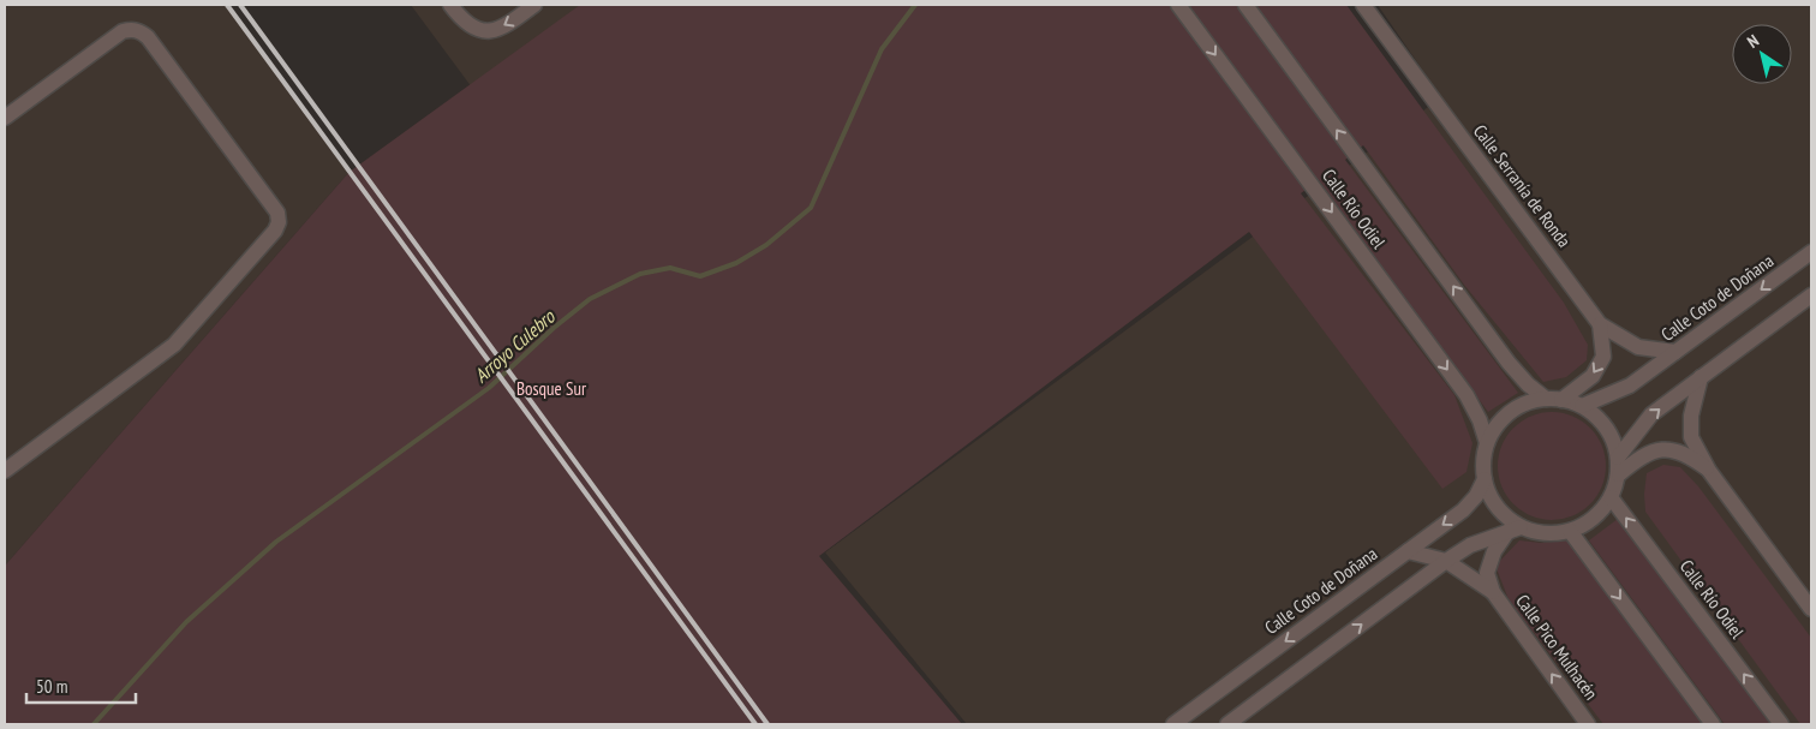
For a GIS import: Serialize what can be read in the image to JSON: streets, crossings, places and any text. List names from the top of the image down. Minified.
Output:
{"streets":{"street":["Calle Serranía de Ronda","Calle Río Odiel","Calle Coto de Doñana","Calle Pico Mulhacén"]},"crossings":[["Calle Serranía de Ronda","Calle Coto de Doñana"],["Calle Río Odiel","Calle Coto de Doñana"],["Calle Río Odiel","Calle Pico Mulhacén"],["Calle Coto de Doñana","Calle Pico Mulhacén"]],"water":["Arroyo Culebro"],"parks":["Bosque Sur"],"scale_bar":"50 m","north":"top left"}
